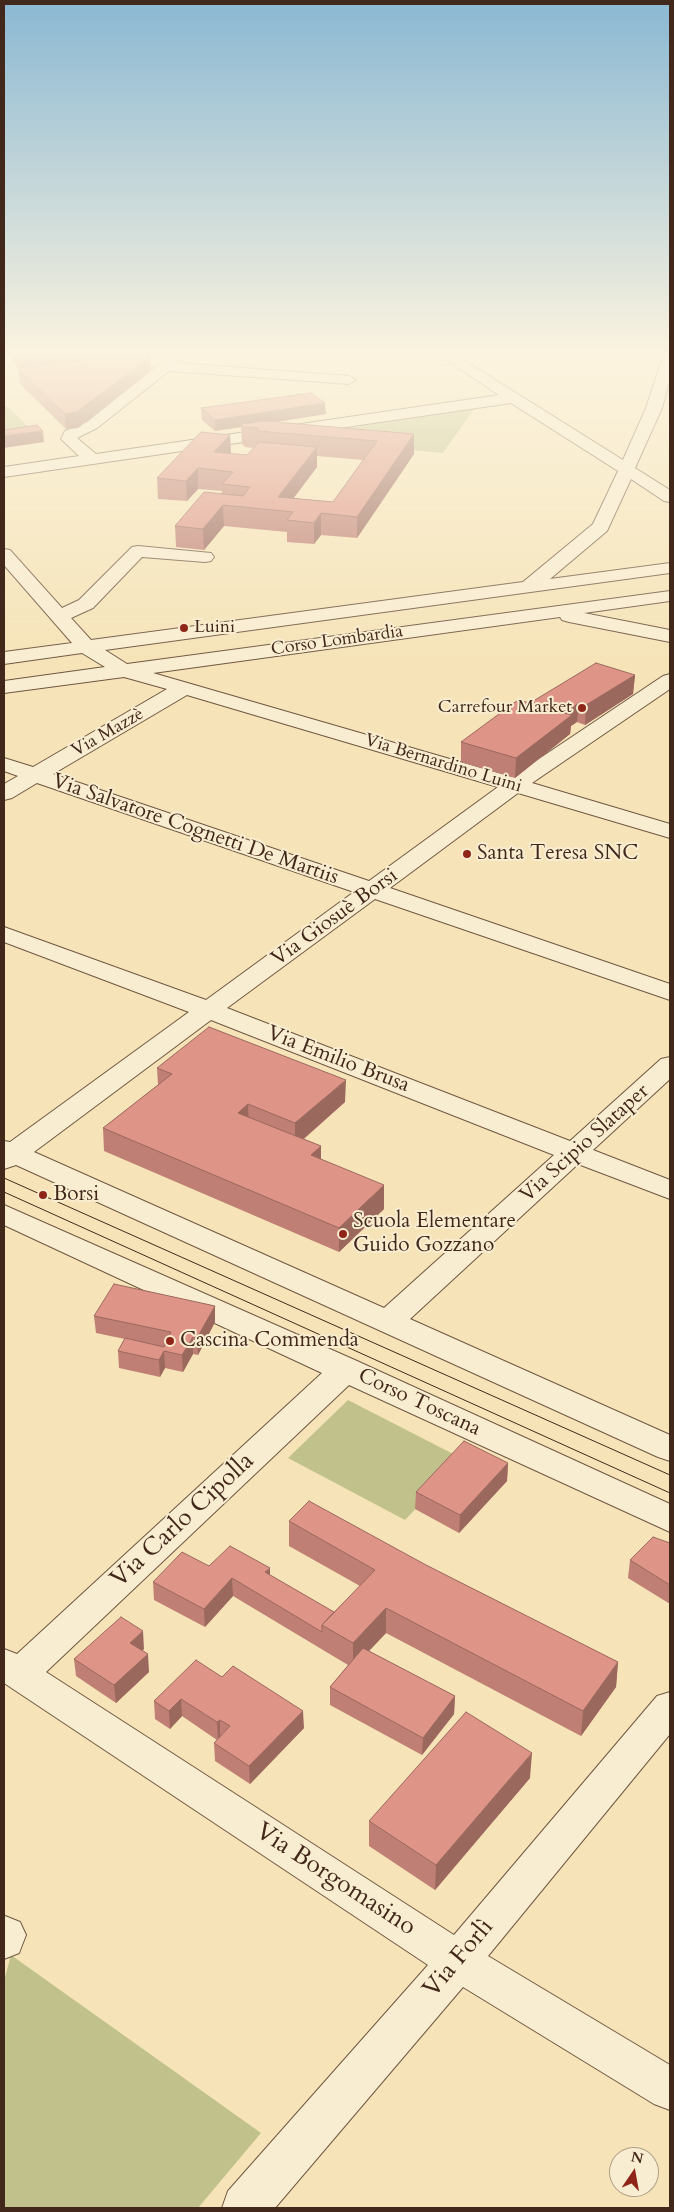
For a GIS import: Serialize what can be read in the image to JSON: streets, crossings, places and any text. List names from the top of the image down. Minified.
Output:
{"streets":{"street":["Corso Lombardia","Via Mazzè","Via Bernardino Luini","Via Salvatore Cognetti De Martiis","Via Giosuè Borsi","Via Emilio Brusa","Via Scipio Slataper","Corso Toscana","Via Carlo Cipolla","Via Borgomasino","Via Forlì"]},"crossings":[["Corso Lombardia","Via Bernardino Luini"],["Via Mazzè","Via Bernardino Luini"],["Via Mazzè","Via Salvatore Cognetti De Martiis"],["Via Bernardino Luini","Via Giosuè Borsi"],["Via Salvatore Cognetti De Martiis","Via Giosuè Borsi"],["Via Giosuè Borsi","Via Emilio Brusa"],["Via Emilio Brusa","Via Scipio Slataper"],["Corso Toscana","Via Carlo Cipolla"],["Via Carlo Cipolla","Via Borgomasino"],["Via Borgomasino","Via Forlì"]],"places":["Luini","Carrefour Market","Santa Teresa SNC","Borsi","Scuola Elementare Guido Gozzano","Cascina Commenda"],"north":"top"}
